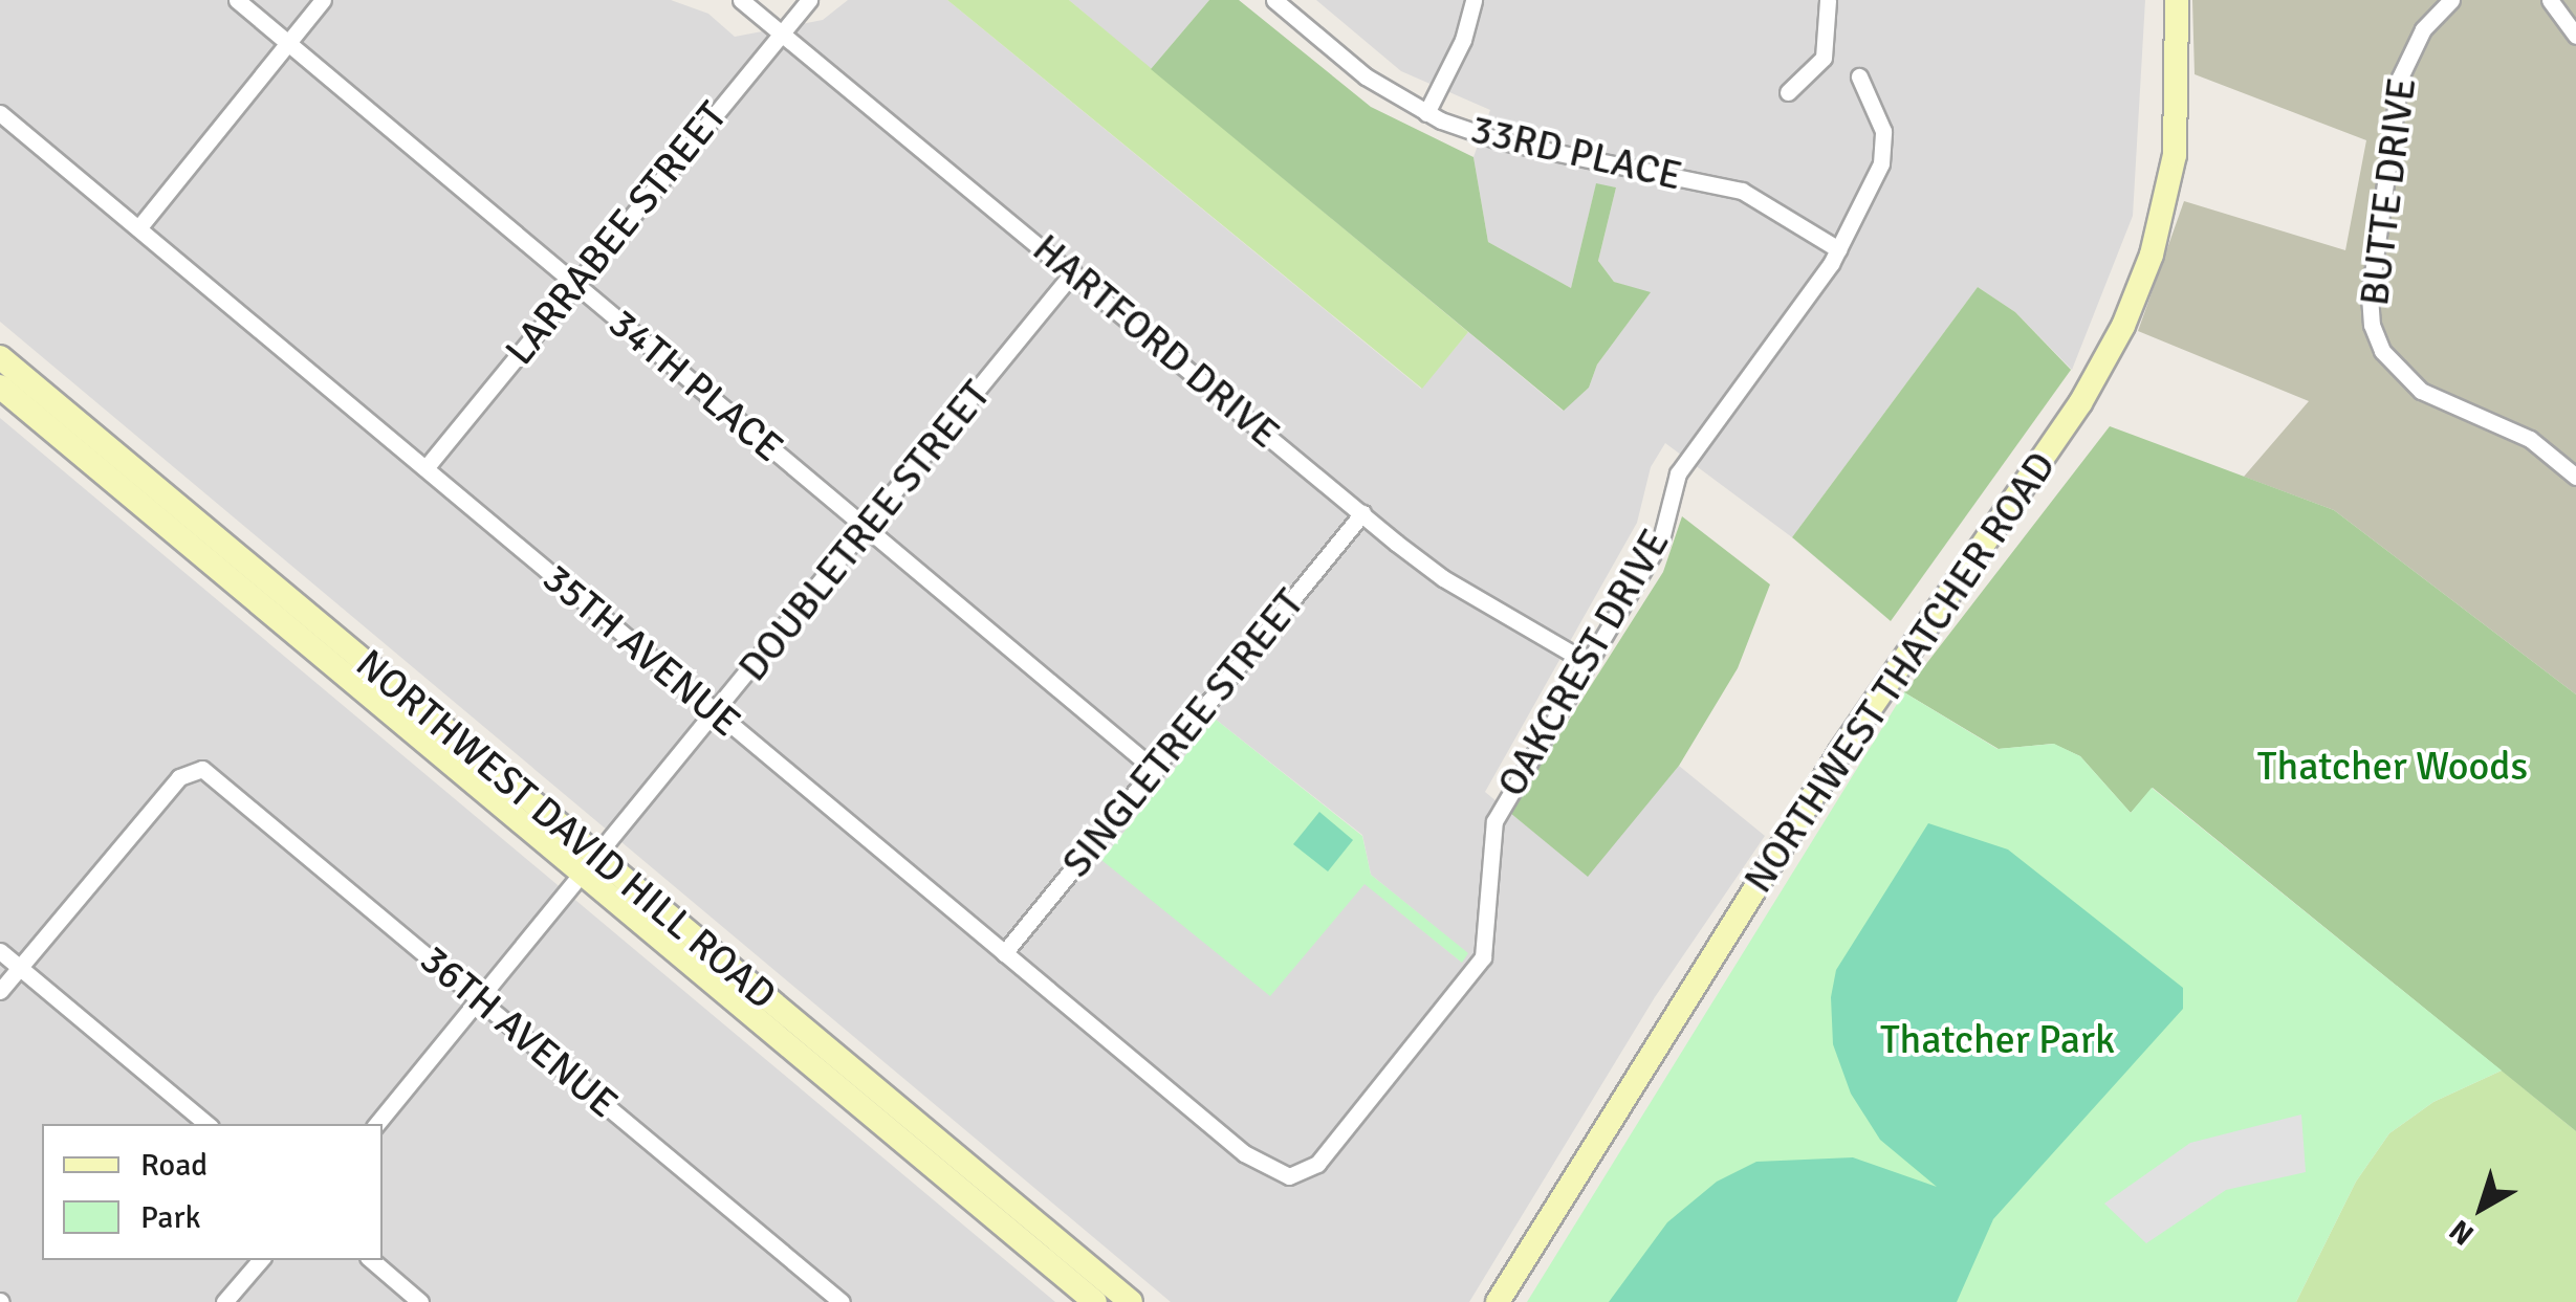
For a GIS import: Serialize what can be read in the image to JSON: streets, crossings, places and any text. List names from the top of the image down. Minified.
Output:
{"streets":{"street":["33RD PLACE","BUTTE DRIVE","LARRABEE STREET","HARTFORD DRIVE","34TH PLACE","DOUBLETREE STREET","35TH AVENUE","OAKCREST DRIVE","NORTHWEST THATCHER ROAD","SINGLETREE STREET","NORTHWEST DAVID HILL ROAD","36TH AVENUE"]},"crossings":[["33RD PLACE","OAKCREST DRIVE"],["LARRABEE STREET","HARTFORD DRIVE"],["LARRABEE STREET","34TH PLACE"],["LARRABEE STREET","35TH AVENUE"],["HARTFORD DRIVE","DOUBLETREE STREET"],["HARTFORD DRIVE","OAKCREST DRIVE"],["HARTFORD DRIVE","SINGLETREE STREET"],["34TH PLACE","DOUBLETREE STREET"],["34TH PLACE","SINGLETREE STREET"],["DOUBLETREE STREET","35TH AVENUE"],["DOUBLETREE STREET","NORTHWEST DAVID HILL ROAD"],["DOUBLETREE STREET","36TH AVENUE"],["35TH AVENUE","OAKCREST DRIVE"],["35TH AVENUE","SINGLETREE STREET"]],"parks":["Thatcher Woods","Thatcher Park"],"legend":["Road","Park"],"north":"bottom left"}
